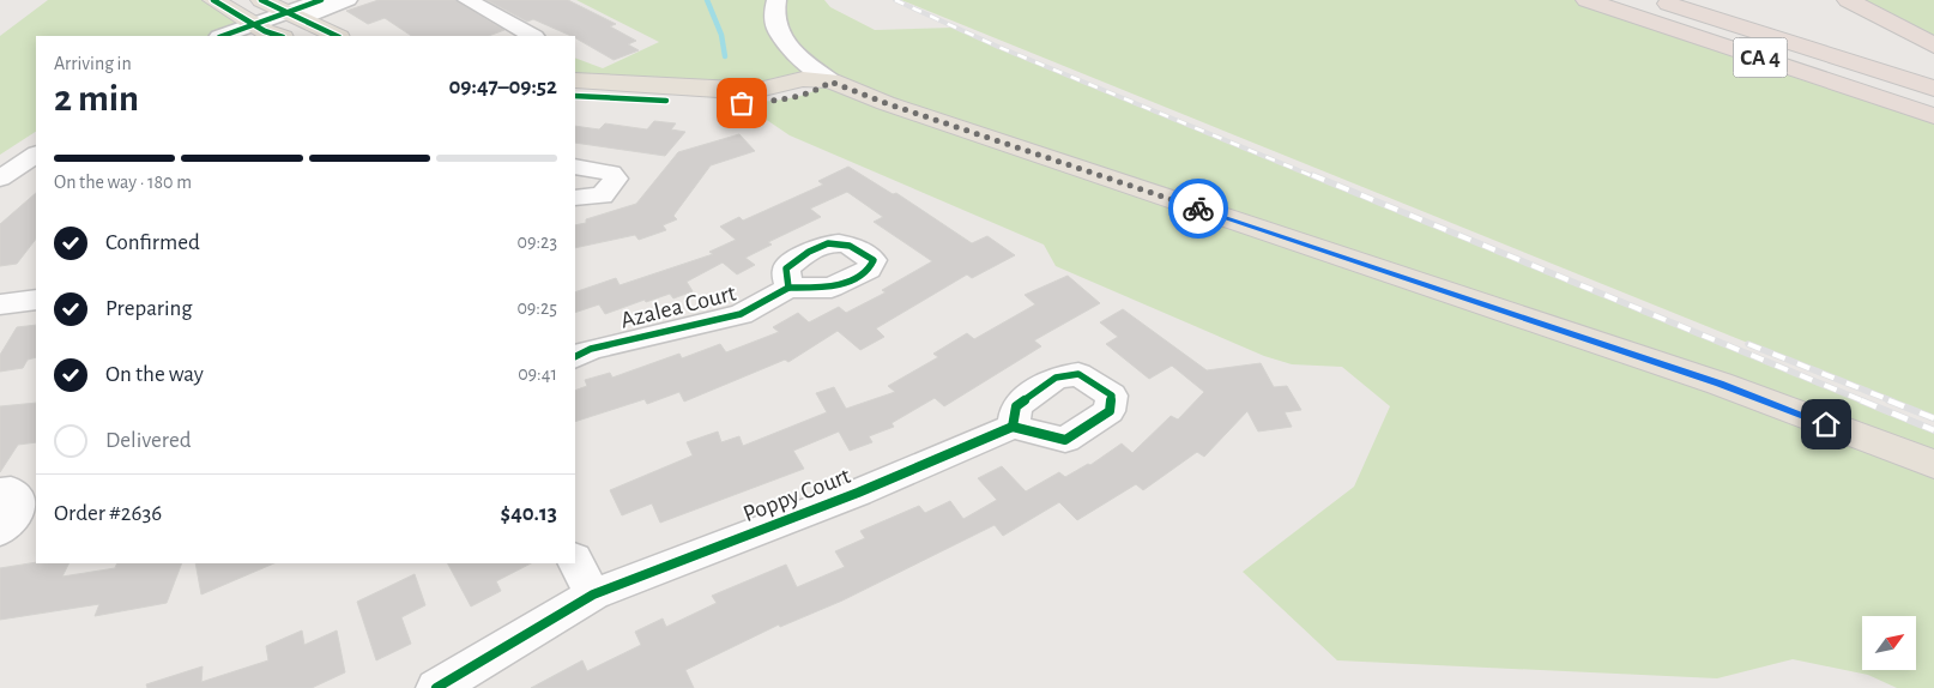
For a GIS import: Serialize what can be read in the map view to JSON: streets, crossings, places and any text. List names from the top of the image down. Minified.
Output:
{"streets":{"highway":["CA 4"],"street":["Azalea Court","Poppy Court"]},"north":"top right","page":{"heading":["2 min","Arriving in","09:47–09:52"],"panel":["Order #2636","$40.13"],"bar":"On the way · 180 m","list":[["Confirmed","09:23"],["Preparing","09:25"],["On the way","09:41"],"Delivered"]}}
